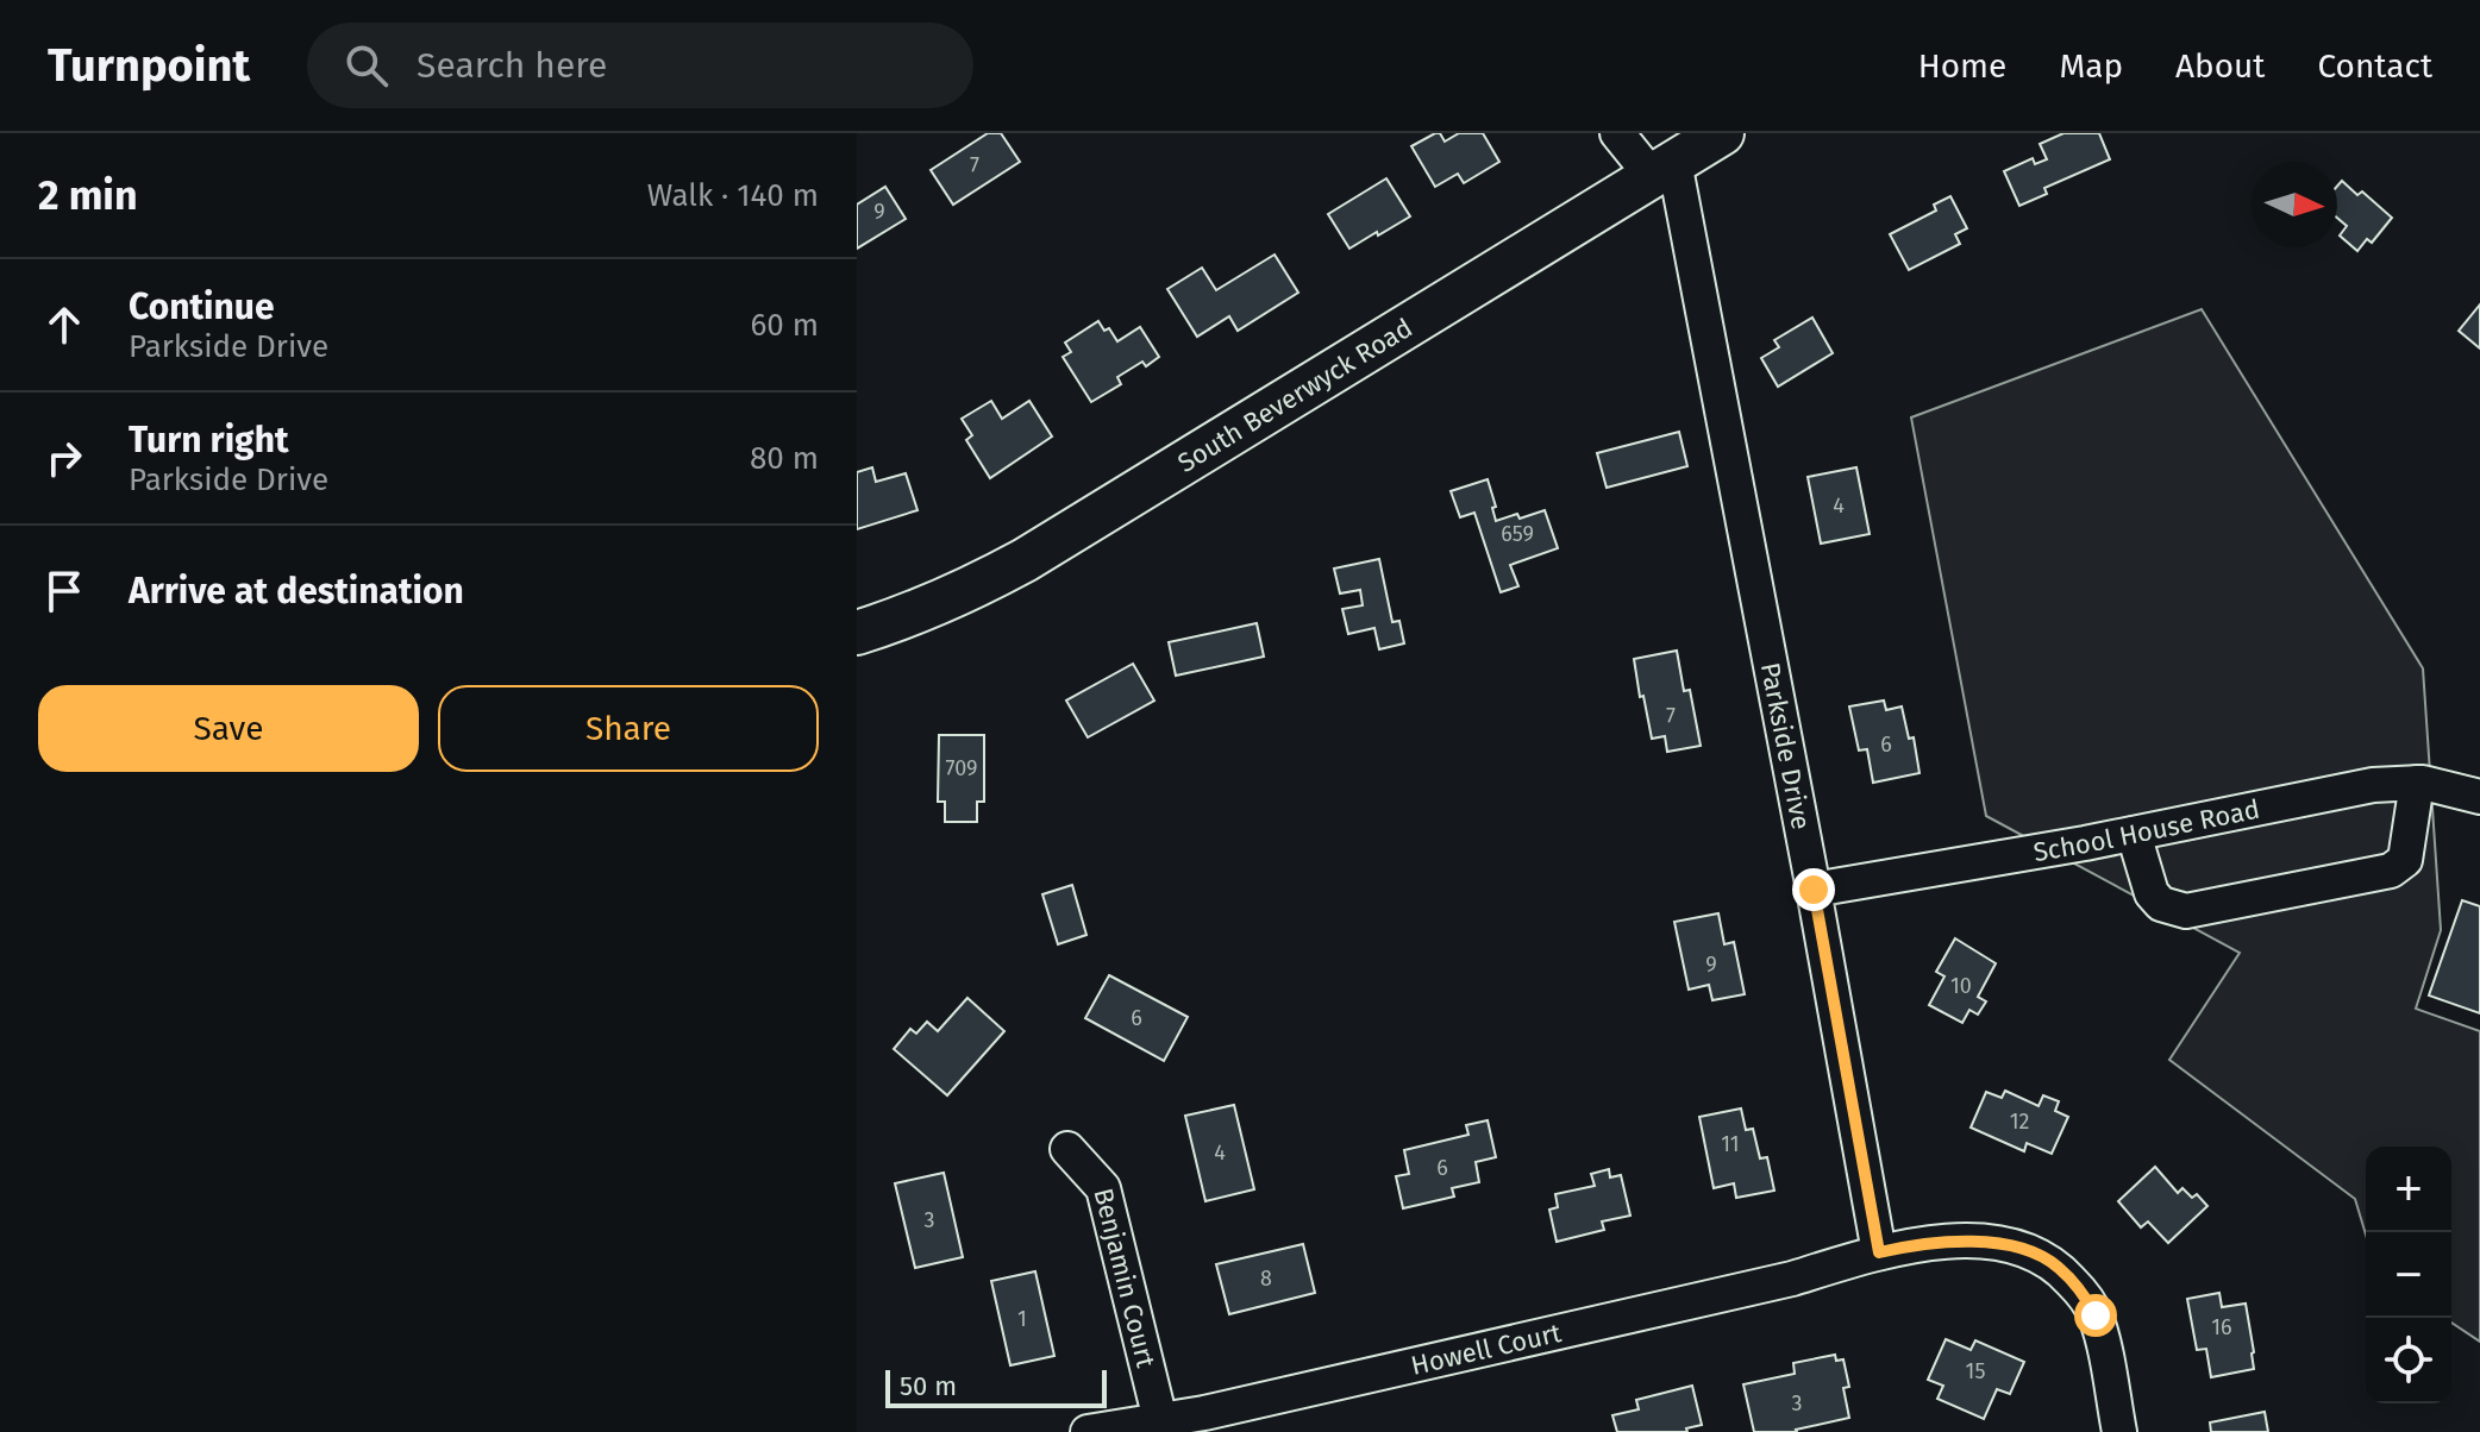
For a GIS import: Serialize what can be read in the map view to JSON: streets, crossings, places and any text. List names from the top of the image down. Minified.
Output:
{"streets":{"main road":["South Beverwyck Road"],"street":["Parkside Drive","School House Road","Benjamin Court","Howell Court"]},"crossings":[["South Beverwyck Road","Parkside Drive"],["Parkside Drive","School House Road"],["Parkside Drive","Howell Court"],["Benjamin Court","Howell Court"]],"house_numbers":["7","9","4","659","7","6","709","9","10","6","12","11","4","6","3","8","1","16","15","3"],"scale_bar":"50 m","north":"right","page":{"header":"Turnpoint","search":"Search here","nav":["Home","Map","About","Contact"],"heading":["2 min","Walk · 140 m"],"list":[["Continue","Parkside Drive","60 m"],["Turn right","Parkside Drive","80 m"],"Arrive at destination"],"buttons":["Save","Share"],"map_buttons":["+","−"],"scale":"50 m"}}
